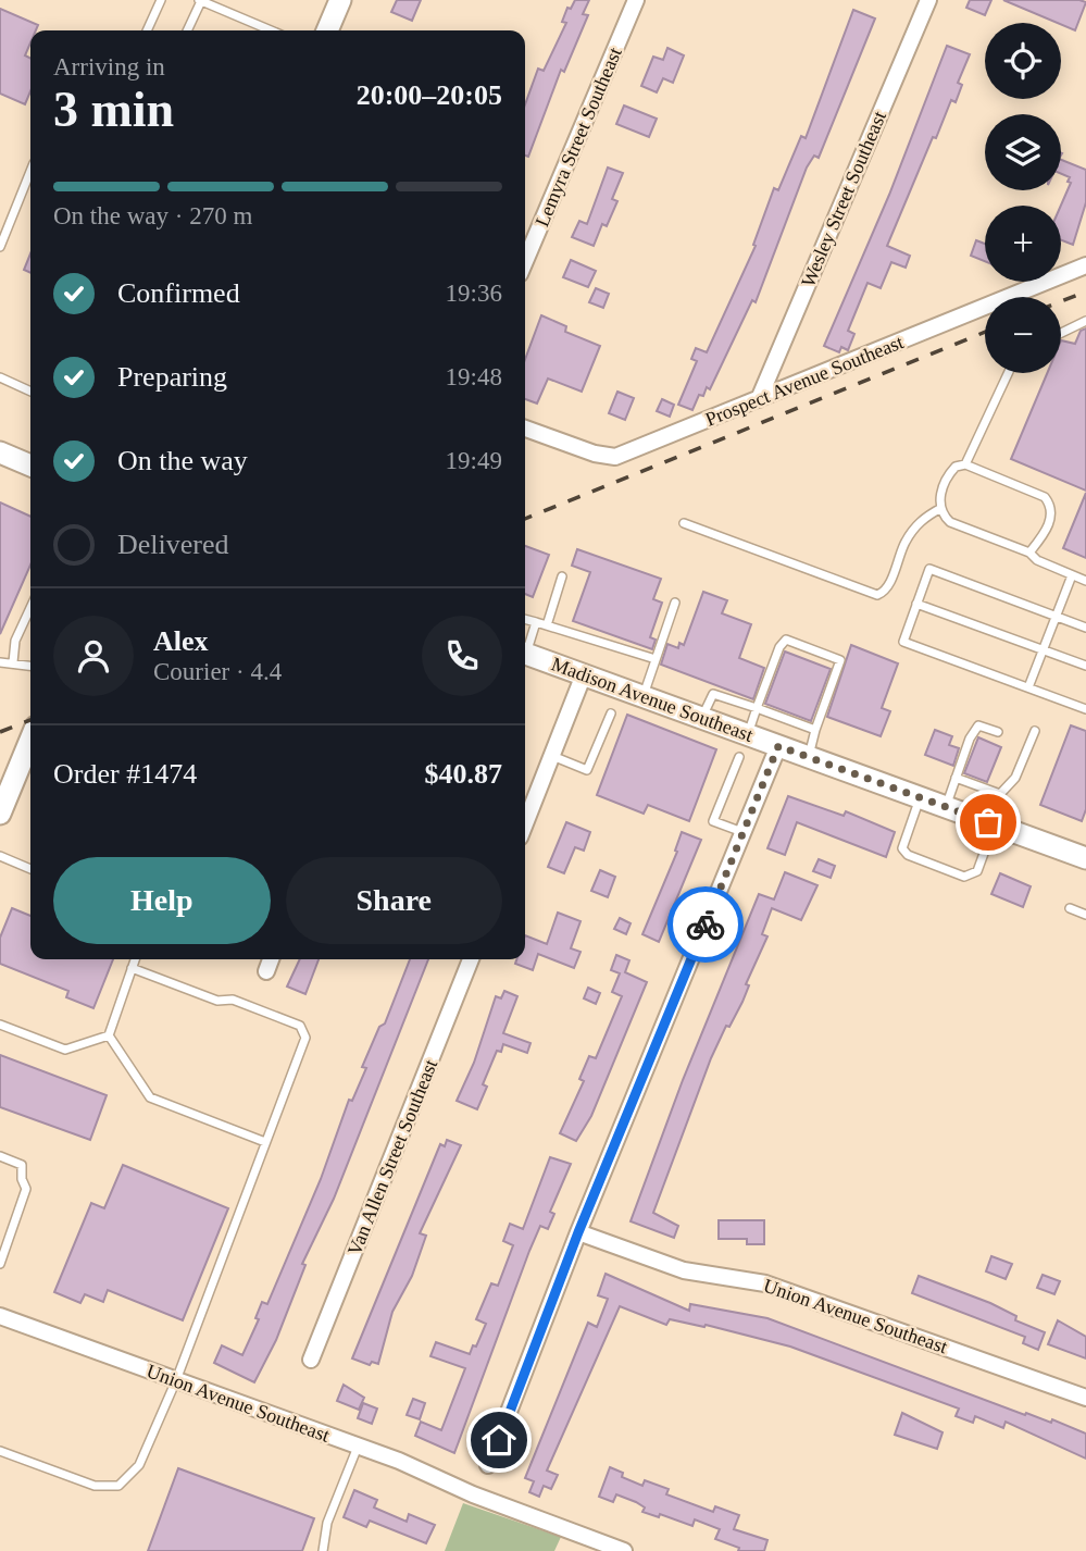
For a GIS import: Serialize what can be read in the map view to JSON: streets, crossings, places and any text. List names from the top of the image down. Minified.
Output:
{"streets":{"street":["Lemyra Street Southeast","Wesley Street Southeast","Prospect Avenue Southeast","Madison Avenue Southeast","Van Allen Street Southeast","Union Avenue Southeast"]},"crossings":[["Wesley Street Southeast","Prospect Avenue Southeast"]],"page":{"map_buttons":["+","−"],"heading":["3 min","Arriving in","20:00–20:05"],"panel":["Alex","Courier · 4.4","Order #1474","$40.87"],"bar":"On the way · 270 m","list":[["Confirmed","19:36"],["Preparing","19:48"],["On the way","19:49"],"Delivered"],"buttons":["Help","Share"]}}
